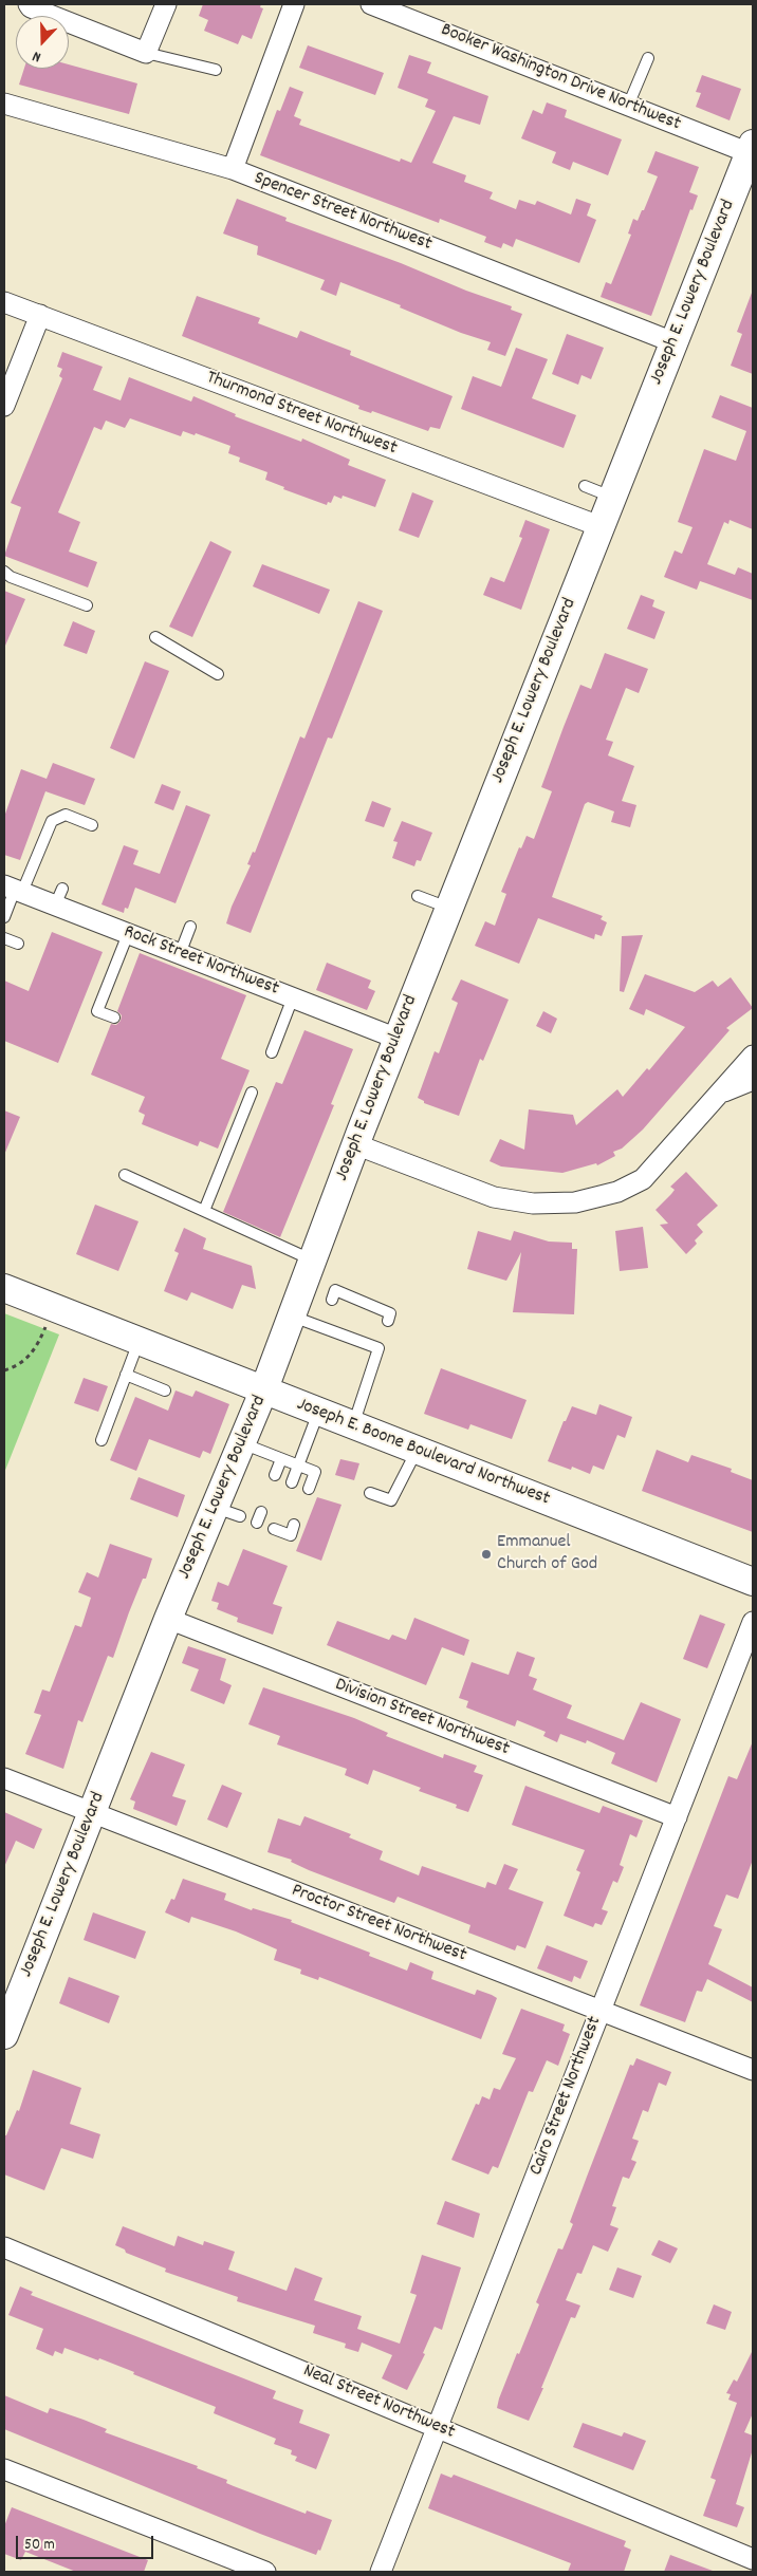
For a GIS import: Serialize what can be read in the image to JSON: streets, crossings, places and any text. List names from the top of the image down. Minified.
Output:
{"streets":{"main road":["Joseph E. Lowery Boulevard","Joseph E. Boone Boulevard Northwest"],"street":["Booker Washington Drive Northwest","Spencer Street Northwest","Thurmond Street Northwest","Rock Street Northwest","Division Street Northwest","Proctor Street Northwest","Cairo Street Northwest","Neal Street Northwest"]},"crossings":[["Booker Washington Drive Northwest","Joseph E. Lowery Boulevard"],["Spencer Street Northwest","Joseph E. Lowery Boulevard"],["Joseph E. Lowery Boulevard","Thurmond Street Northwest"],["Joseph E. Lowery Boulevard","Rock Street Northwest"],["Joseph E. Lowery Boulevard","Joseph E. Boone Boulevard Northwest"],["Joseph E. Lowery Boulevard","Division Street Northwest"],["Joseph E. Lowery Boulevard","Proctor Street Northwest"],["Division Street Northwest","Cairo Street Northwest"],["Proctor Street Northwest","Cairo Street Northwest"],["Cairo Street Northwest","Neal Street Northwest"]],"places":["Emmanuel Church of God"],"scale_bar":"50 m","north":"bottom"}
